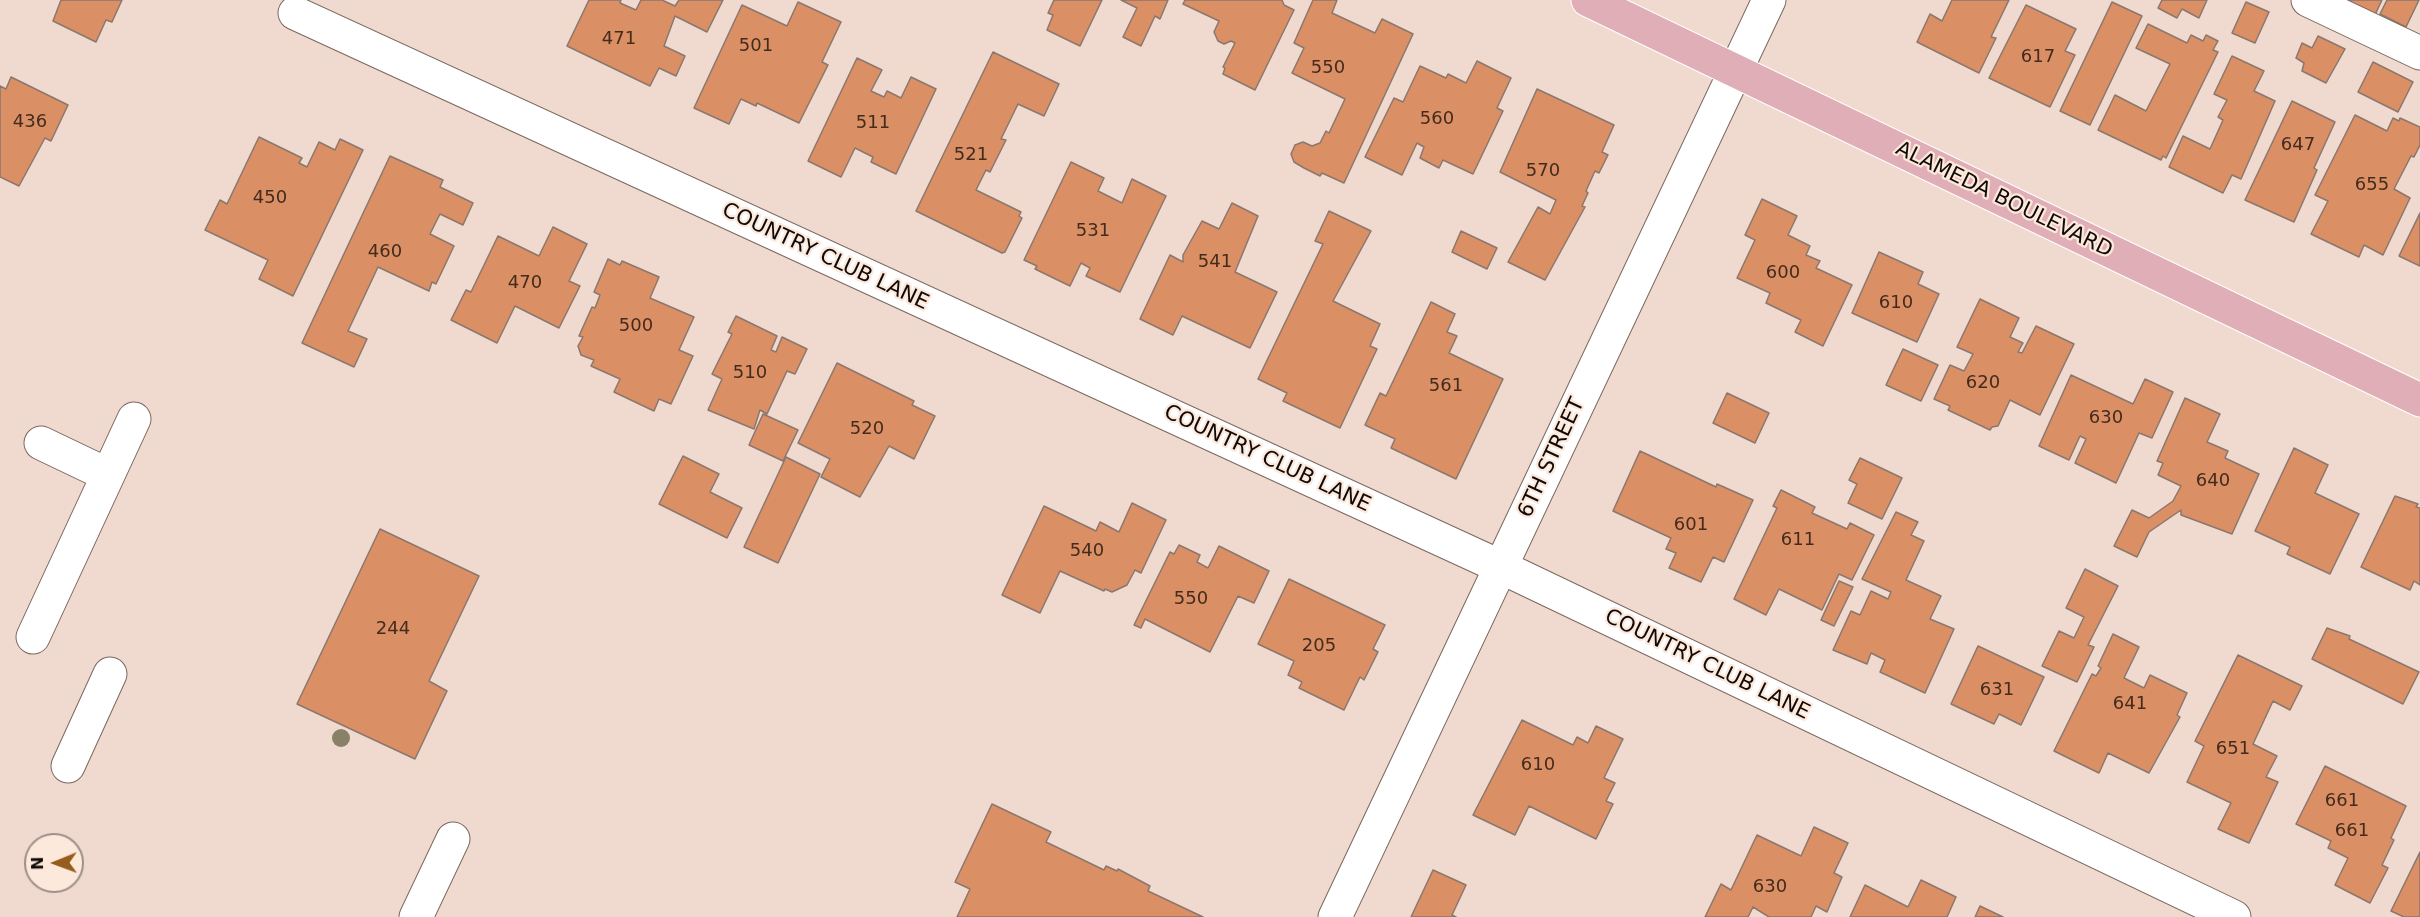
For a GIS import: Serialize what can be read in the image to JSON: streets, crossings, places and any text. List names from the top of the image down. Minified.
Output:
{"streets":{"main road":["ALAMEDA BOULEVARD"],"street":["COUNTRY CLUB LANE","6TH STREET"]},"crossings":[["ALAMEDA BOULEVARD","6TH STREET"],["COUNTRY CLUB LANE","6TH STREET"]],"house_numbers":["471","501","617","550","560","436","511","647","521","570","655","450","531","460","541","600","470","610","500","510","620","561","630","520","640","601","611","540","550","244","205","631","641","651","610","661","661","630"],"north":"left"}
